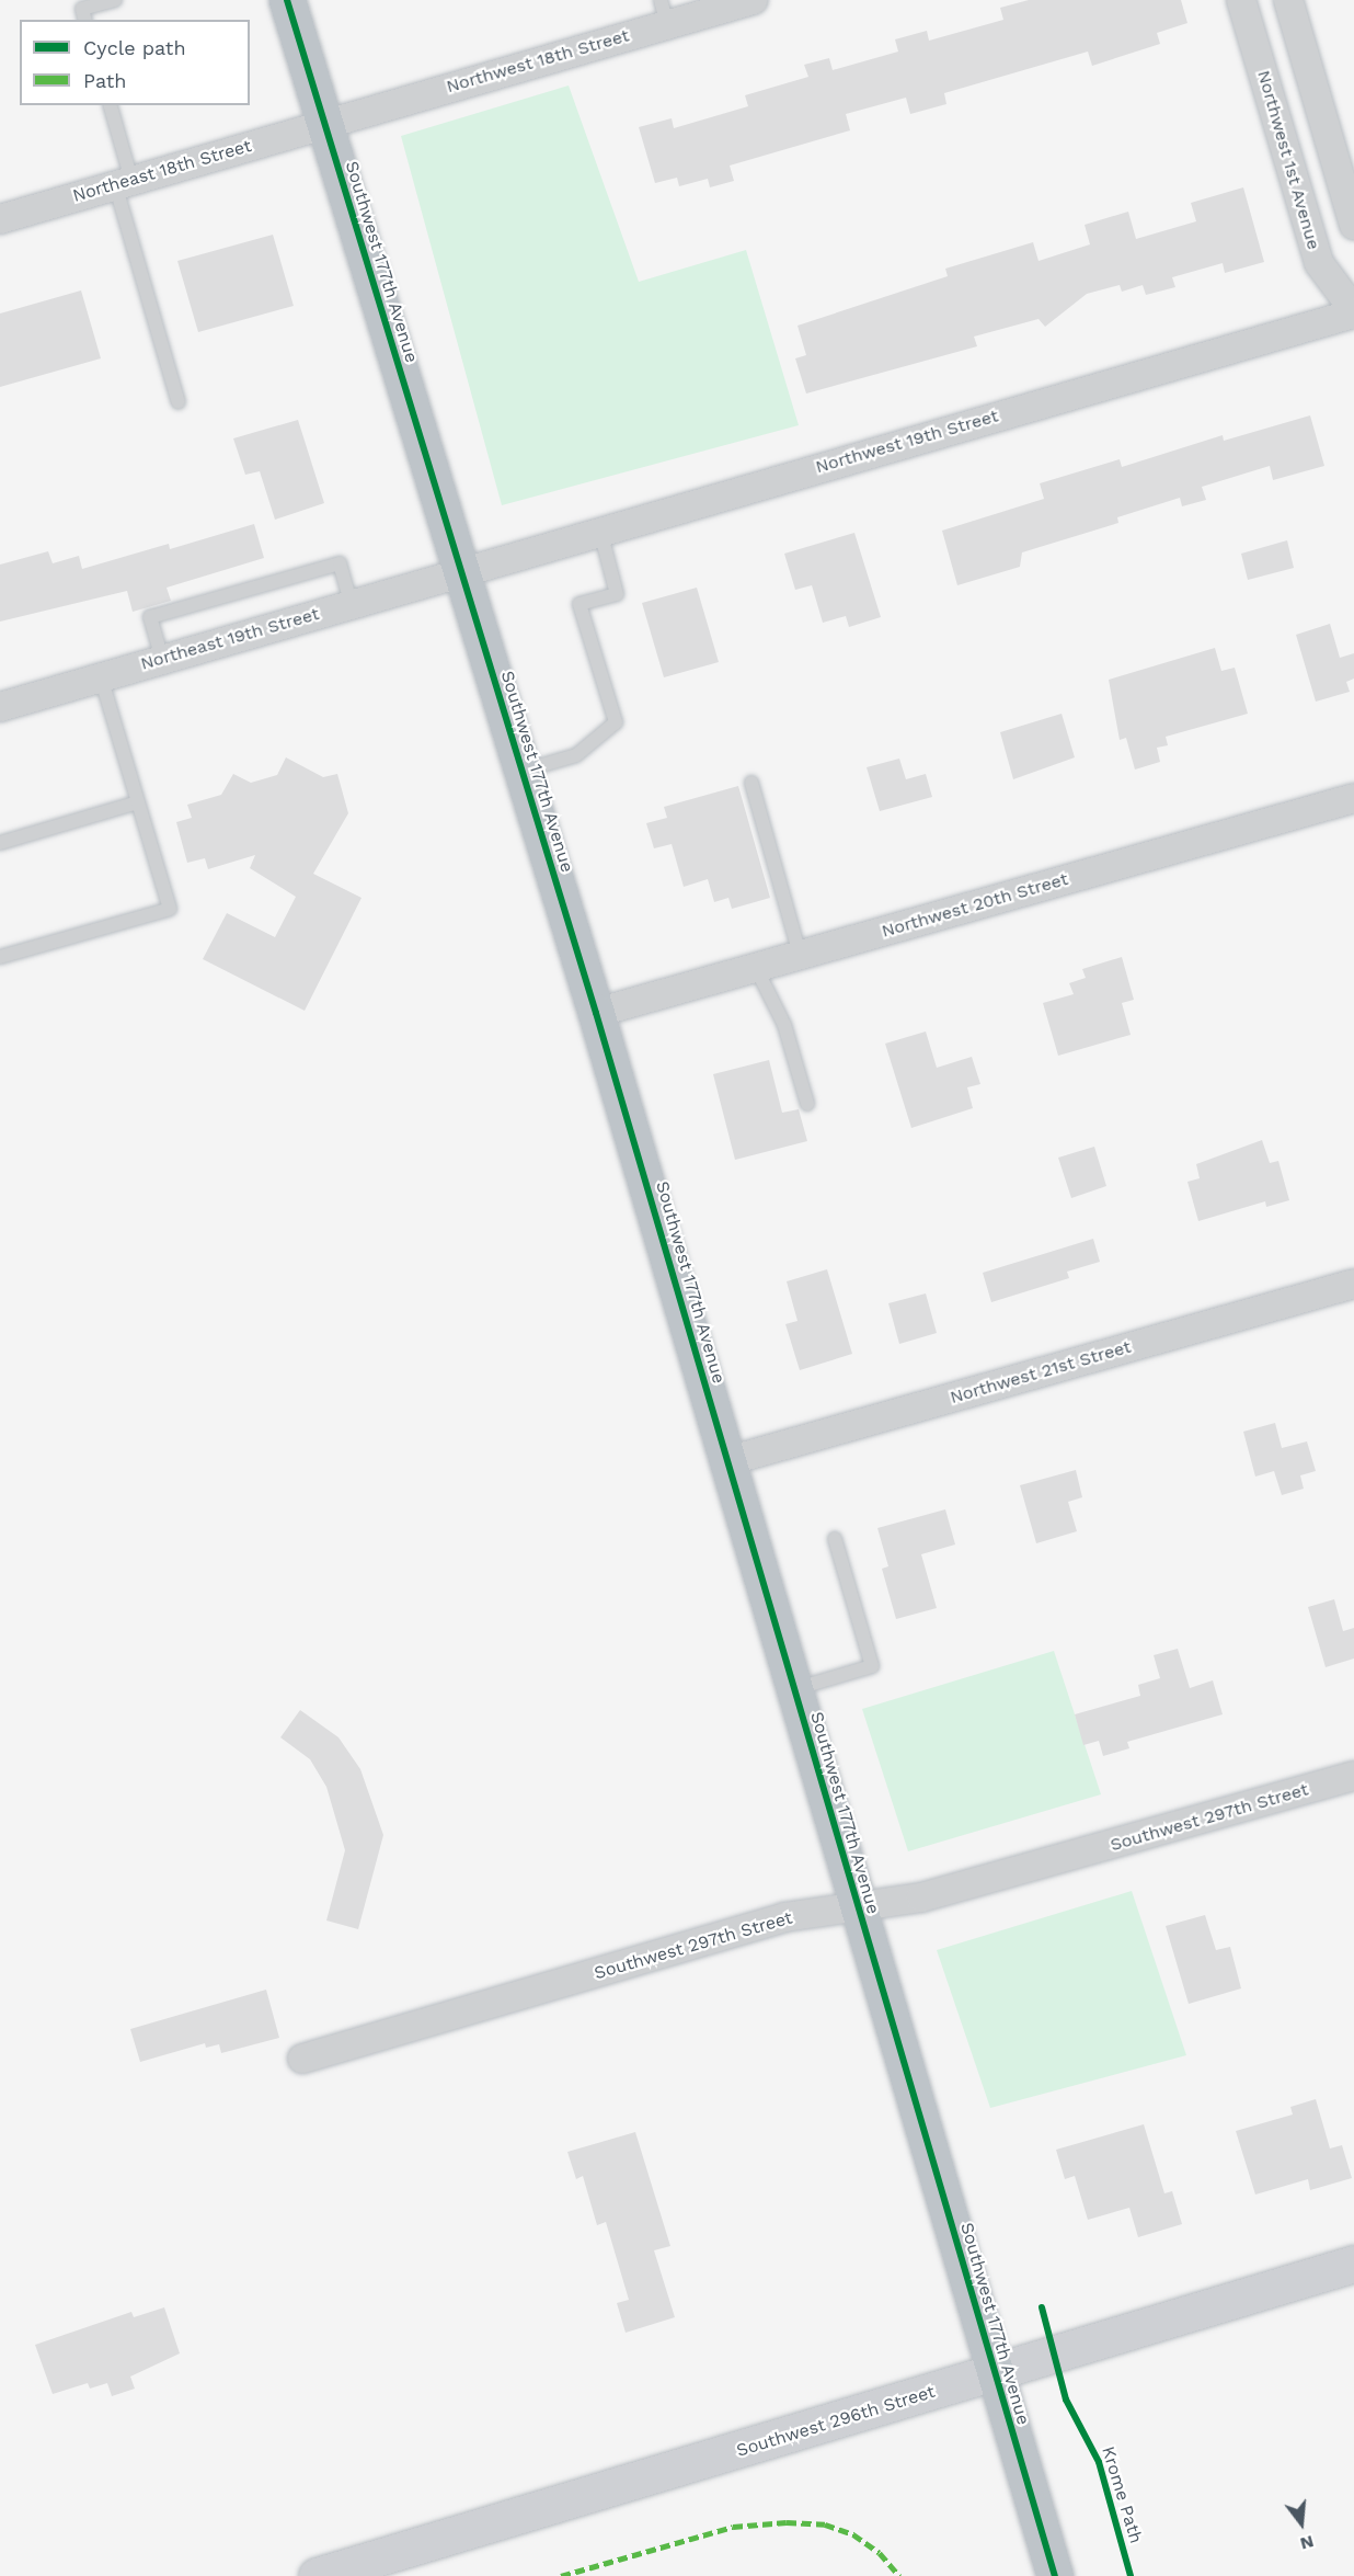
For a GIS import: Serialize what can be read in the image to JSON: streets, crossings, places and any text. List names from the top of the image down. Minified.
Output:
{"streets":{"highway":["Southwest 177th Avenue"],"street":["Northwest 18th Street","Northwest 1st Avenue","Northeast 18th Street","Northwest 19th Street","Northeast 19th Street","Northwest 20th Street","Northwest 21st Street","Southwest 297th Street","Southwest 296th Street"],"cycle path":["Krome Path"]},"crossings":[["Northwest 18th Street","Northeast 18th Street"],["Northwest 18th Street","Southwest 177th Avenue"],["Northwest 1st Avenue","Northwest 19th Street"],["Northeast 18th Street","Southwest 177th Avenue"],["Southwest 177th Avenue","Northwest 19th Street"],["Southwest 177th Avenue","Northeast 19th Street"],["Southwest 177th Avenue","Northwest 20th Street"],["Southwest 177th Avenue","Northwest 21st Street"],["Southwest 177th Avenue","Southwest 297th Street"],["Southwest 177th Avenue","Southwest 296th Street"],["Northwest 19th Street","Northeast 19th Street"]],"legend":["Cycle path","Path"],"north":"bottom"}
